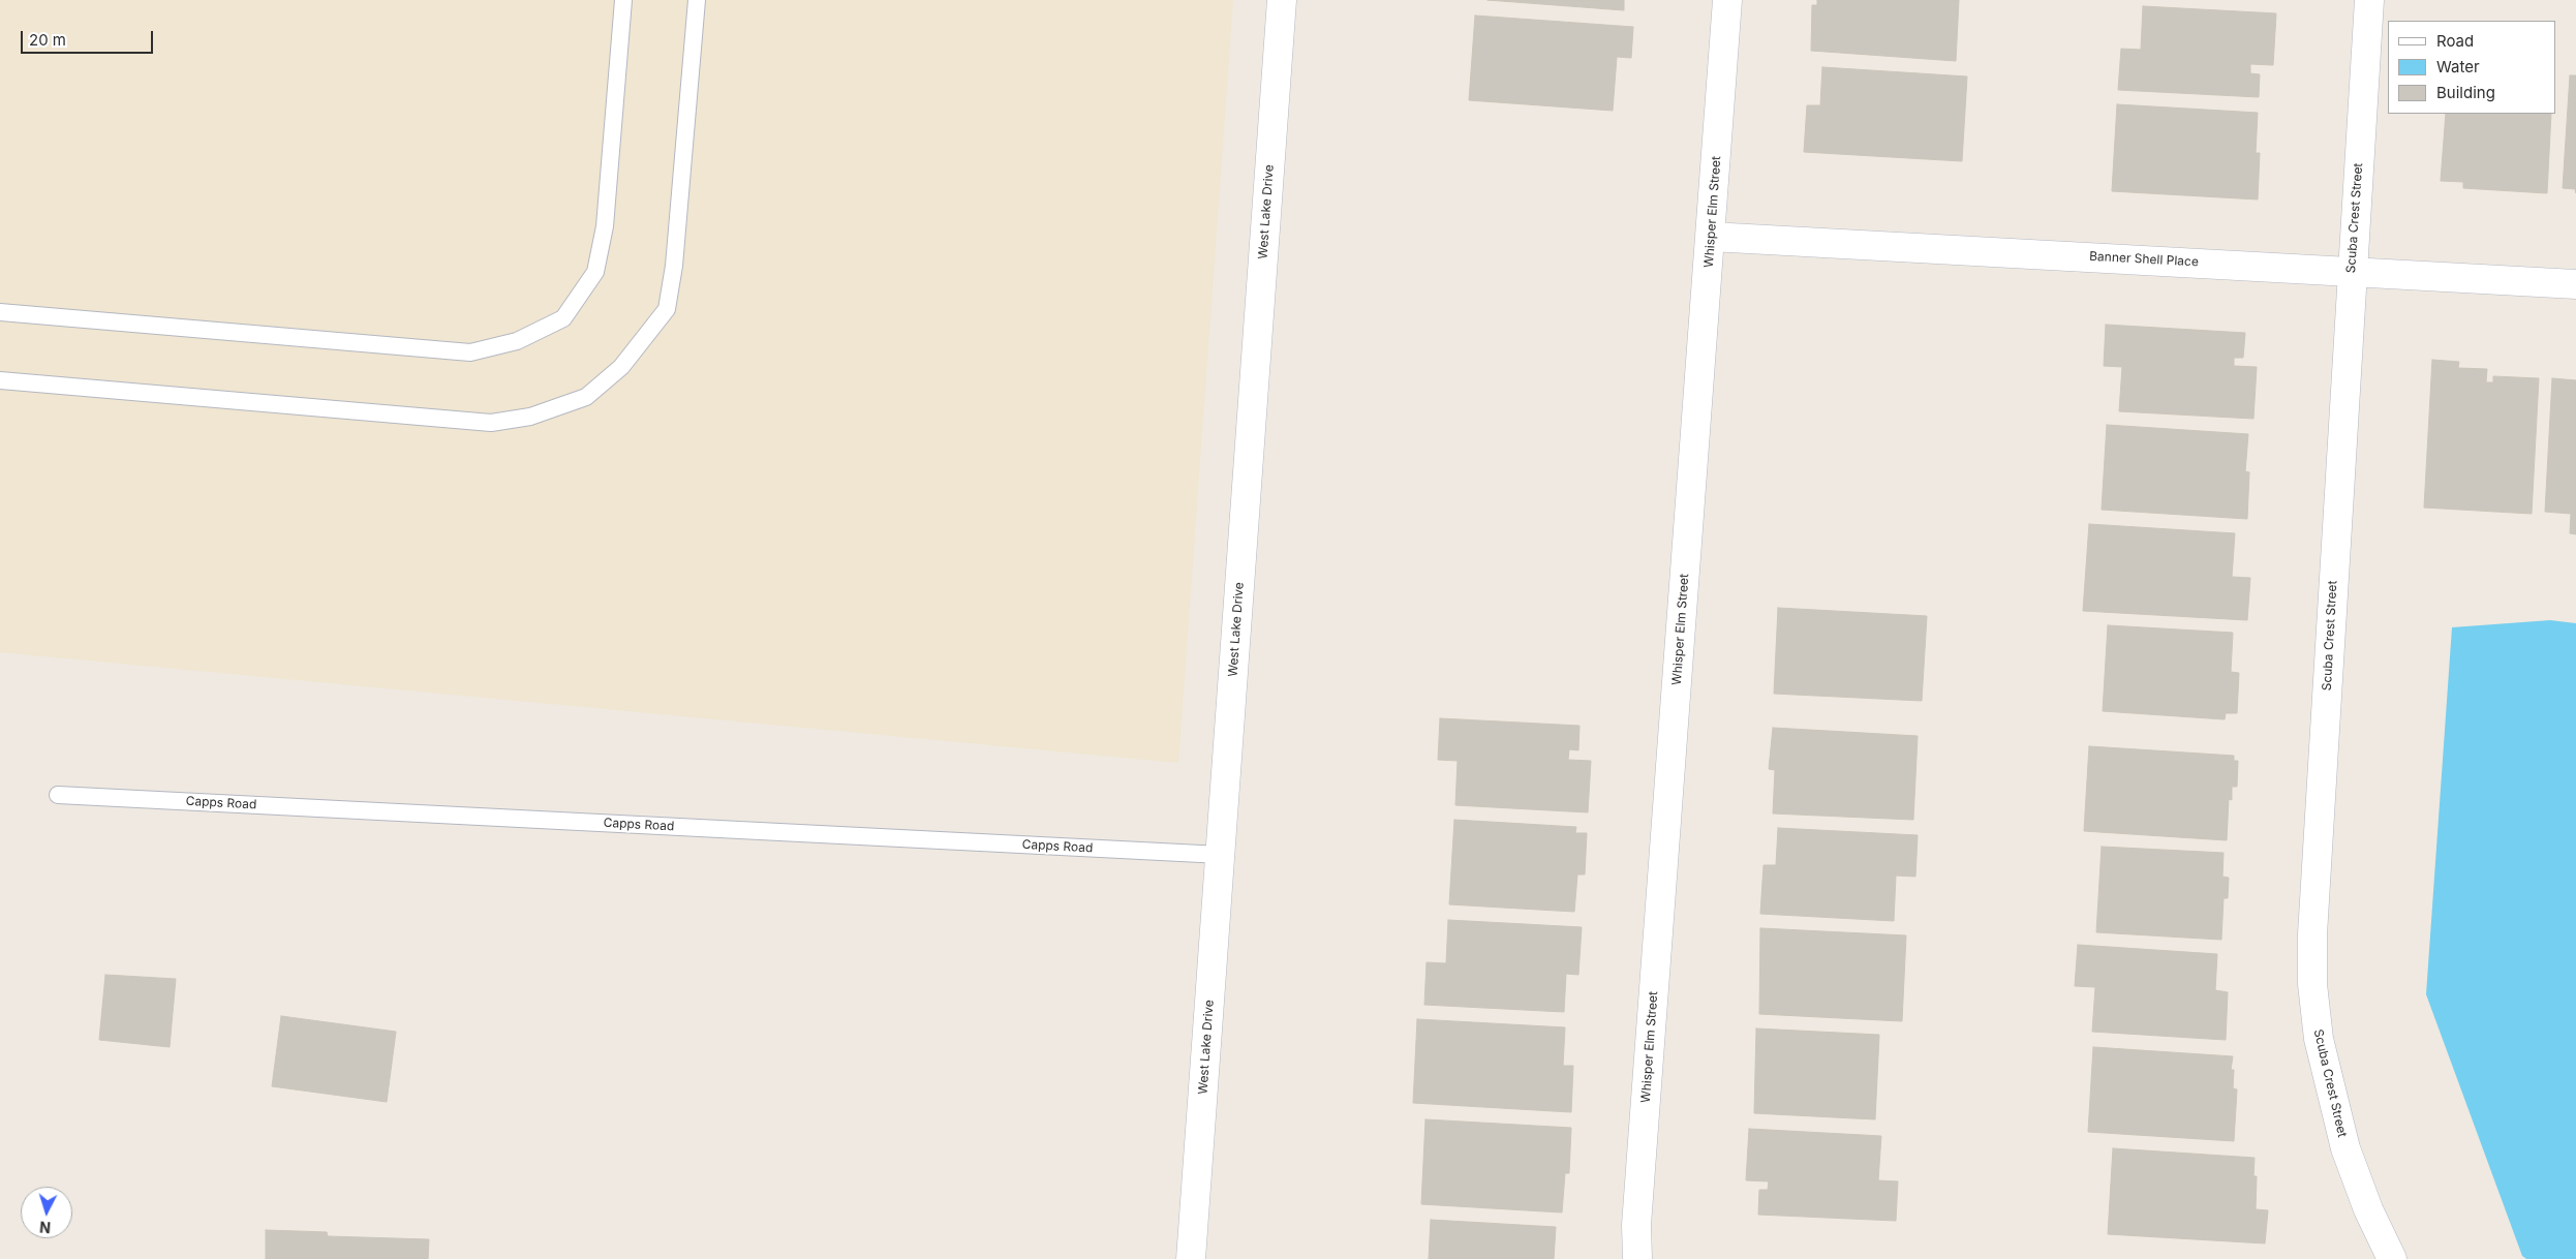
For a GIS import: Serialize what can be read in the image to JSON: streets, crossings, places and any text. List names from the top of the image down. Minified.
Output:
{"streets":{"street":["West Lake Drive","Whisper Elm Street","Scuba Crest Street","Banner Shell Place"],"lane":["Capps Road"]},"crossings":[["West Lake Drive","Capps Road"],["Whisper Elm Street","Banner Shell Place"],["Scuba Crest Street","Banner Shell Place"]],"legend":["Road","Water","Building"],"scale_bar":"20 m","north":"bottom"}
